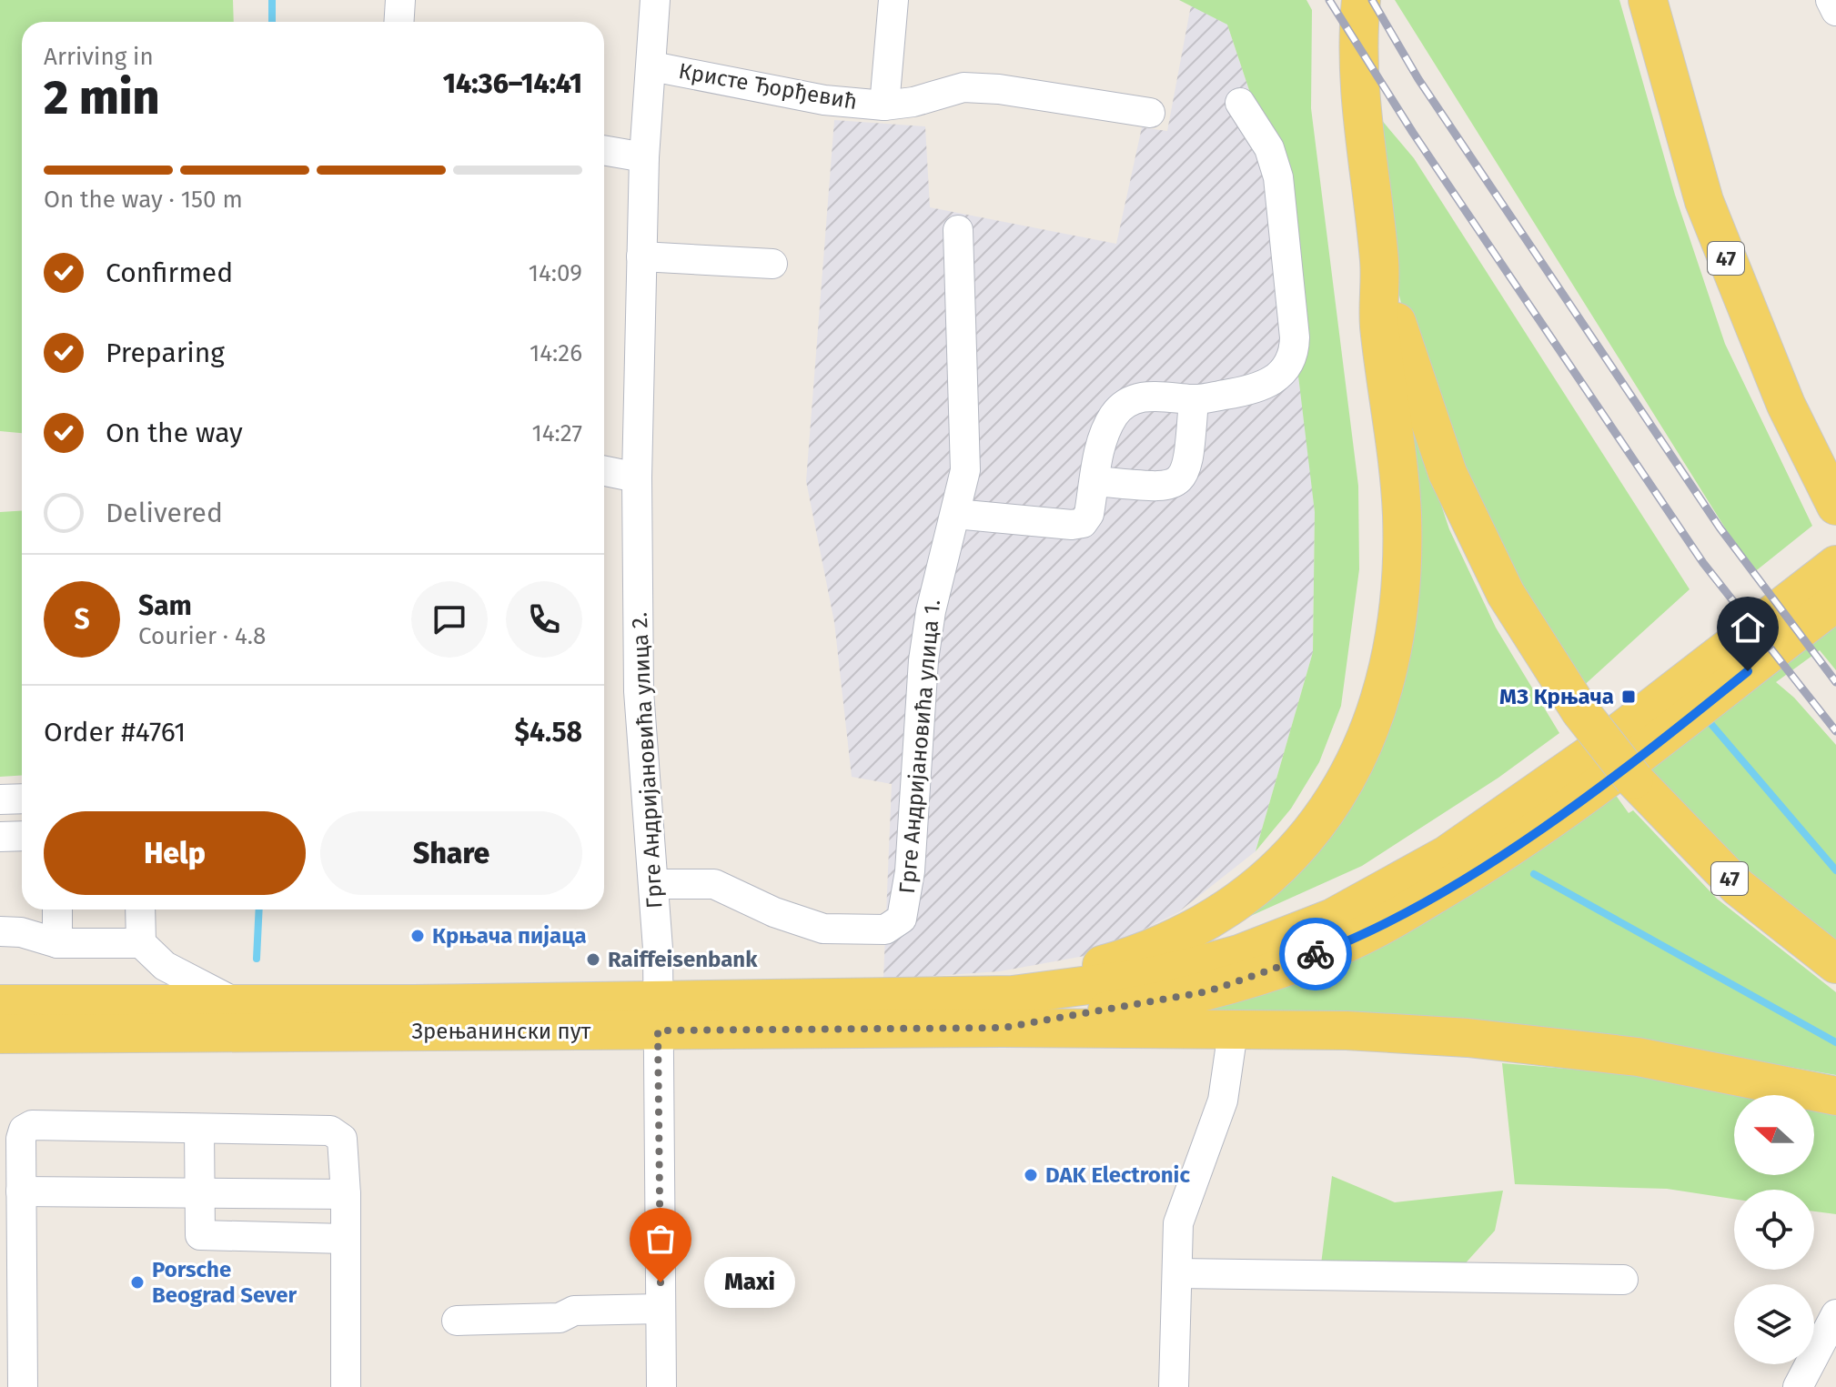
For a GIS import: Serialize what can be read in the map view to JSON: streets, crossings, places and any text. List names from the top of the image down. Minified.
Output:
{"streets":{"main road":["47","Зрењанински пут"],"street":["Кристе Ђорђевић","Грге Андријановића улица 1.","Грге Андријановића улица 2."]},"crossings":[["Кристе Ђорђевић","Грге Андријановића улица 2."],["Грге Андријановића улица 1.","Грге Андријановића улица 2."],["Грге Андријановића улица 2.","Зрењанински пут"]],"places":{"transit":["МЗ Крњача"],"other":["Крњача пијаца","Raiffeisenbank","DAK Electronic","Porsche Beograd Sever","Maxi"]},"north":"left","page":{"heading":["2 min","Arriving in","14:36–14:41"],"panel":["Sam","Courier · 4.8","Order #4761","$4.58"],"bar":"On the way · 150 m","list":[["Confirmed","14:09"],["Preparing","14:26"],["On the way","14:27"],"Delivered"],"round":"S","buttons":["Help","Share"],"bubble":"Maxi"}}
